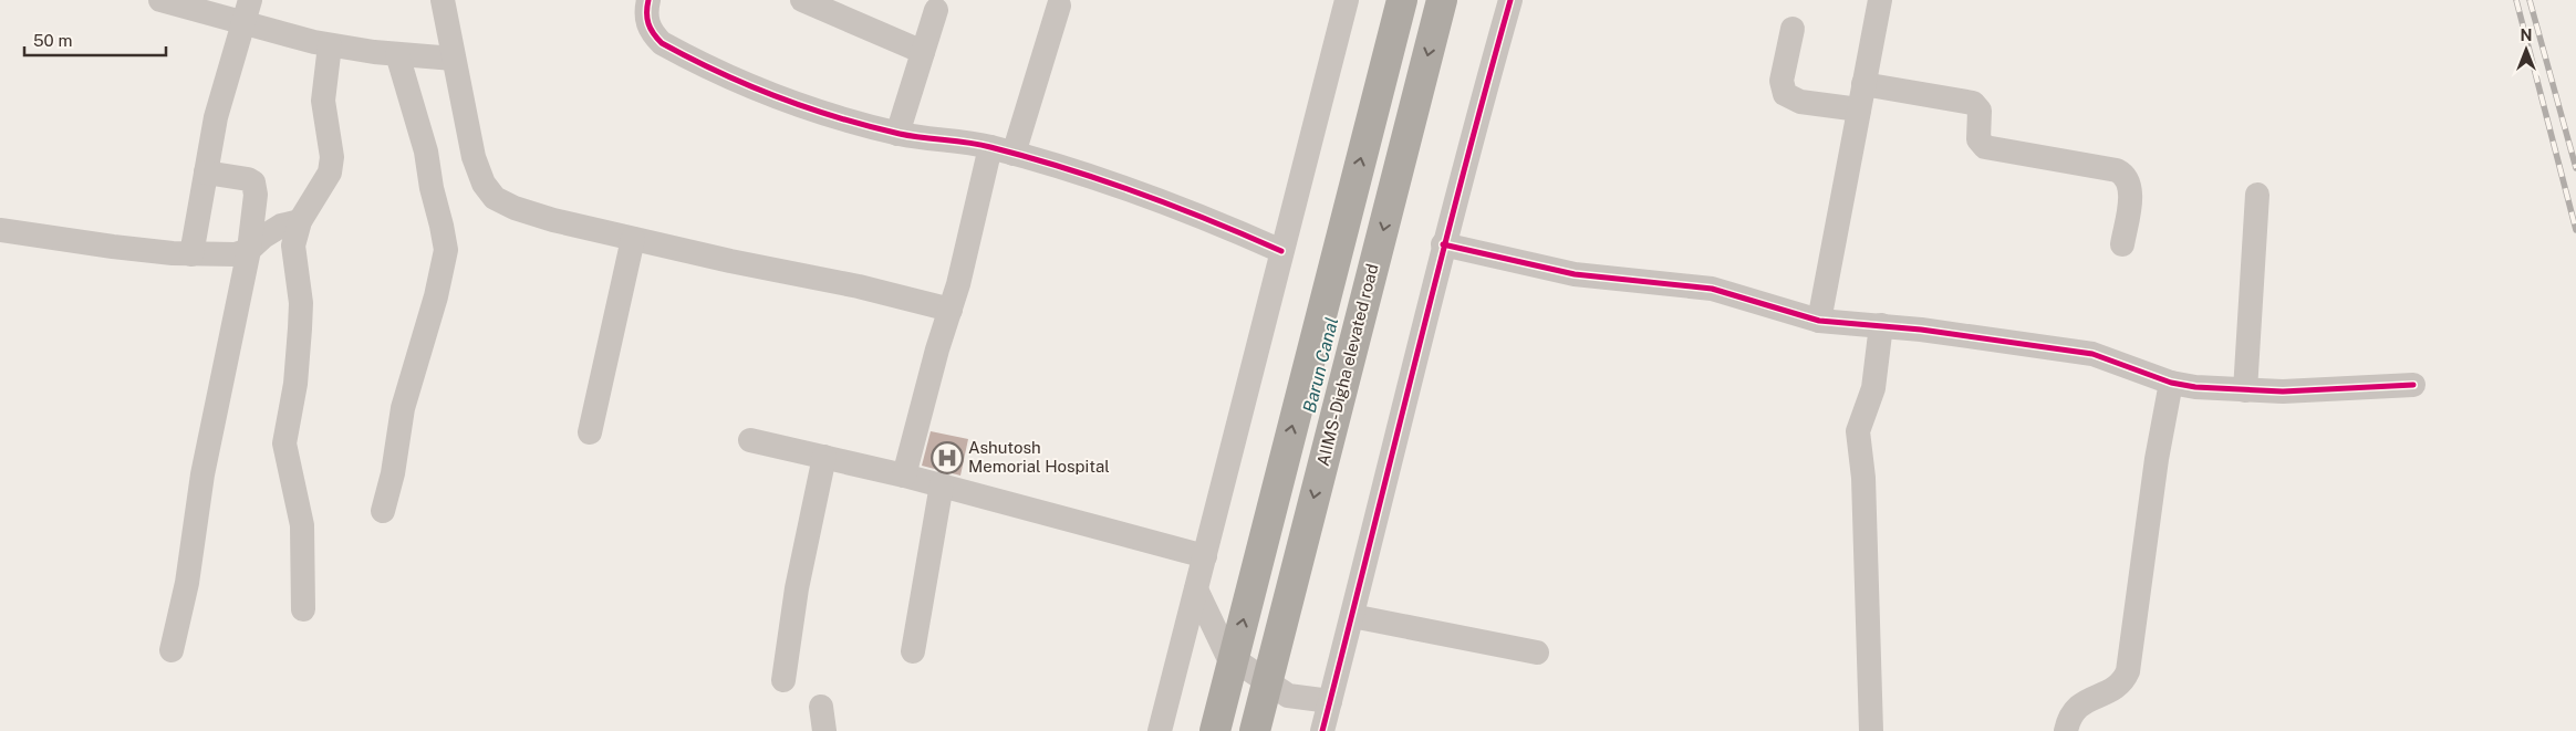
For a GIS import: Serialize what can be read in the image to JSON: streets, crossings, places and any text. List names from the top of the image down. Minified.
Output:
{"streets":{"highway":["AIIMS- Digha elevated road"]},"water":["Barun Canal"],"places":{"hospital":["Ashutosh Memorial Hospital"]},"scale_bar":"50 m","north":"top"}
